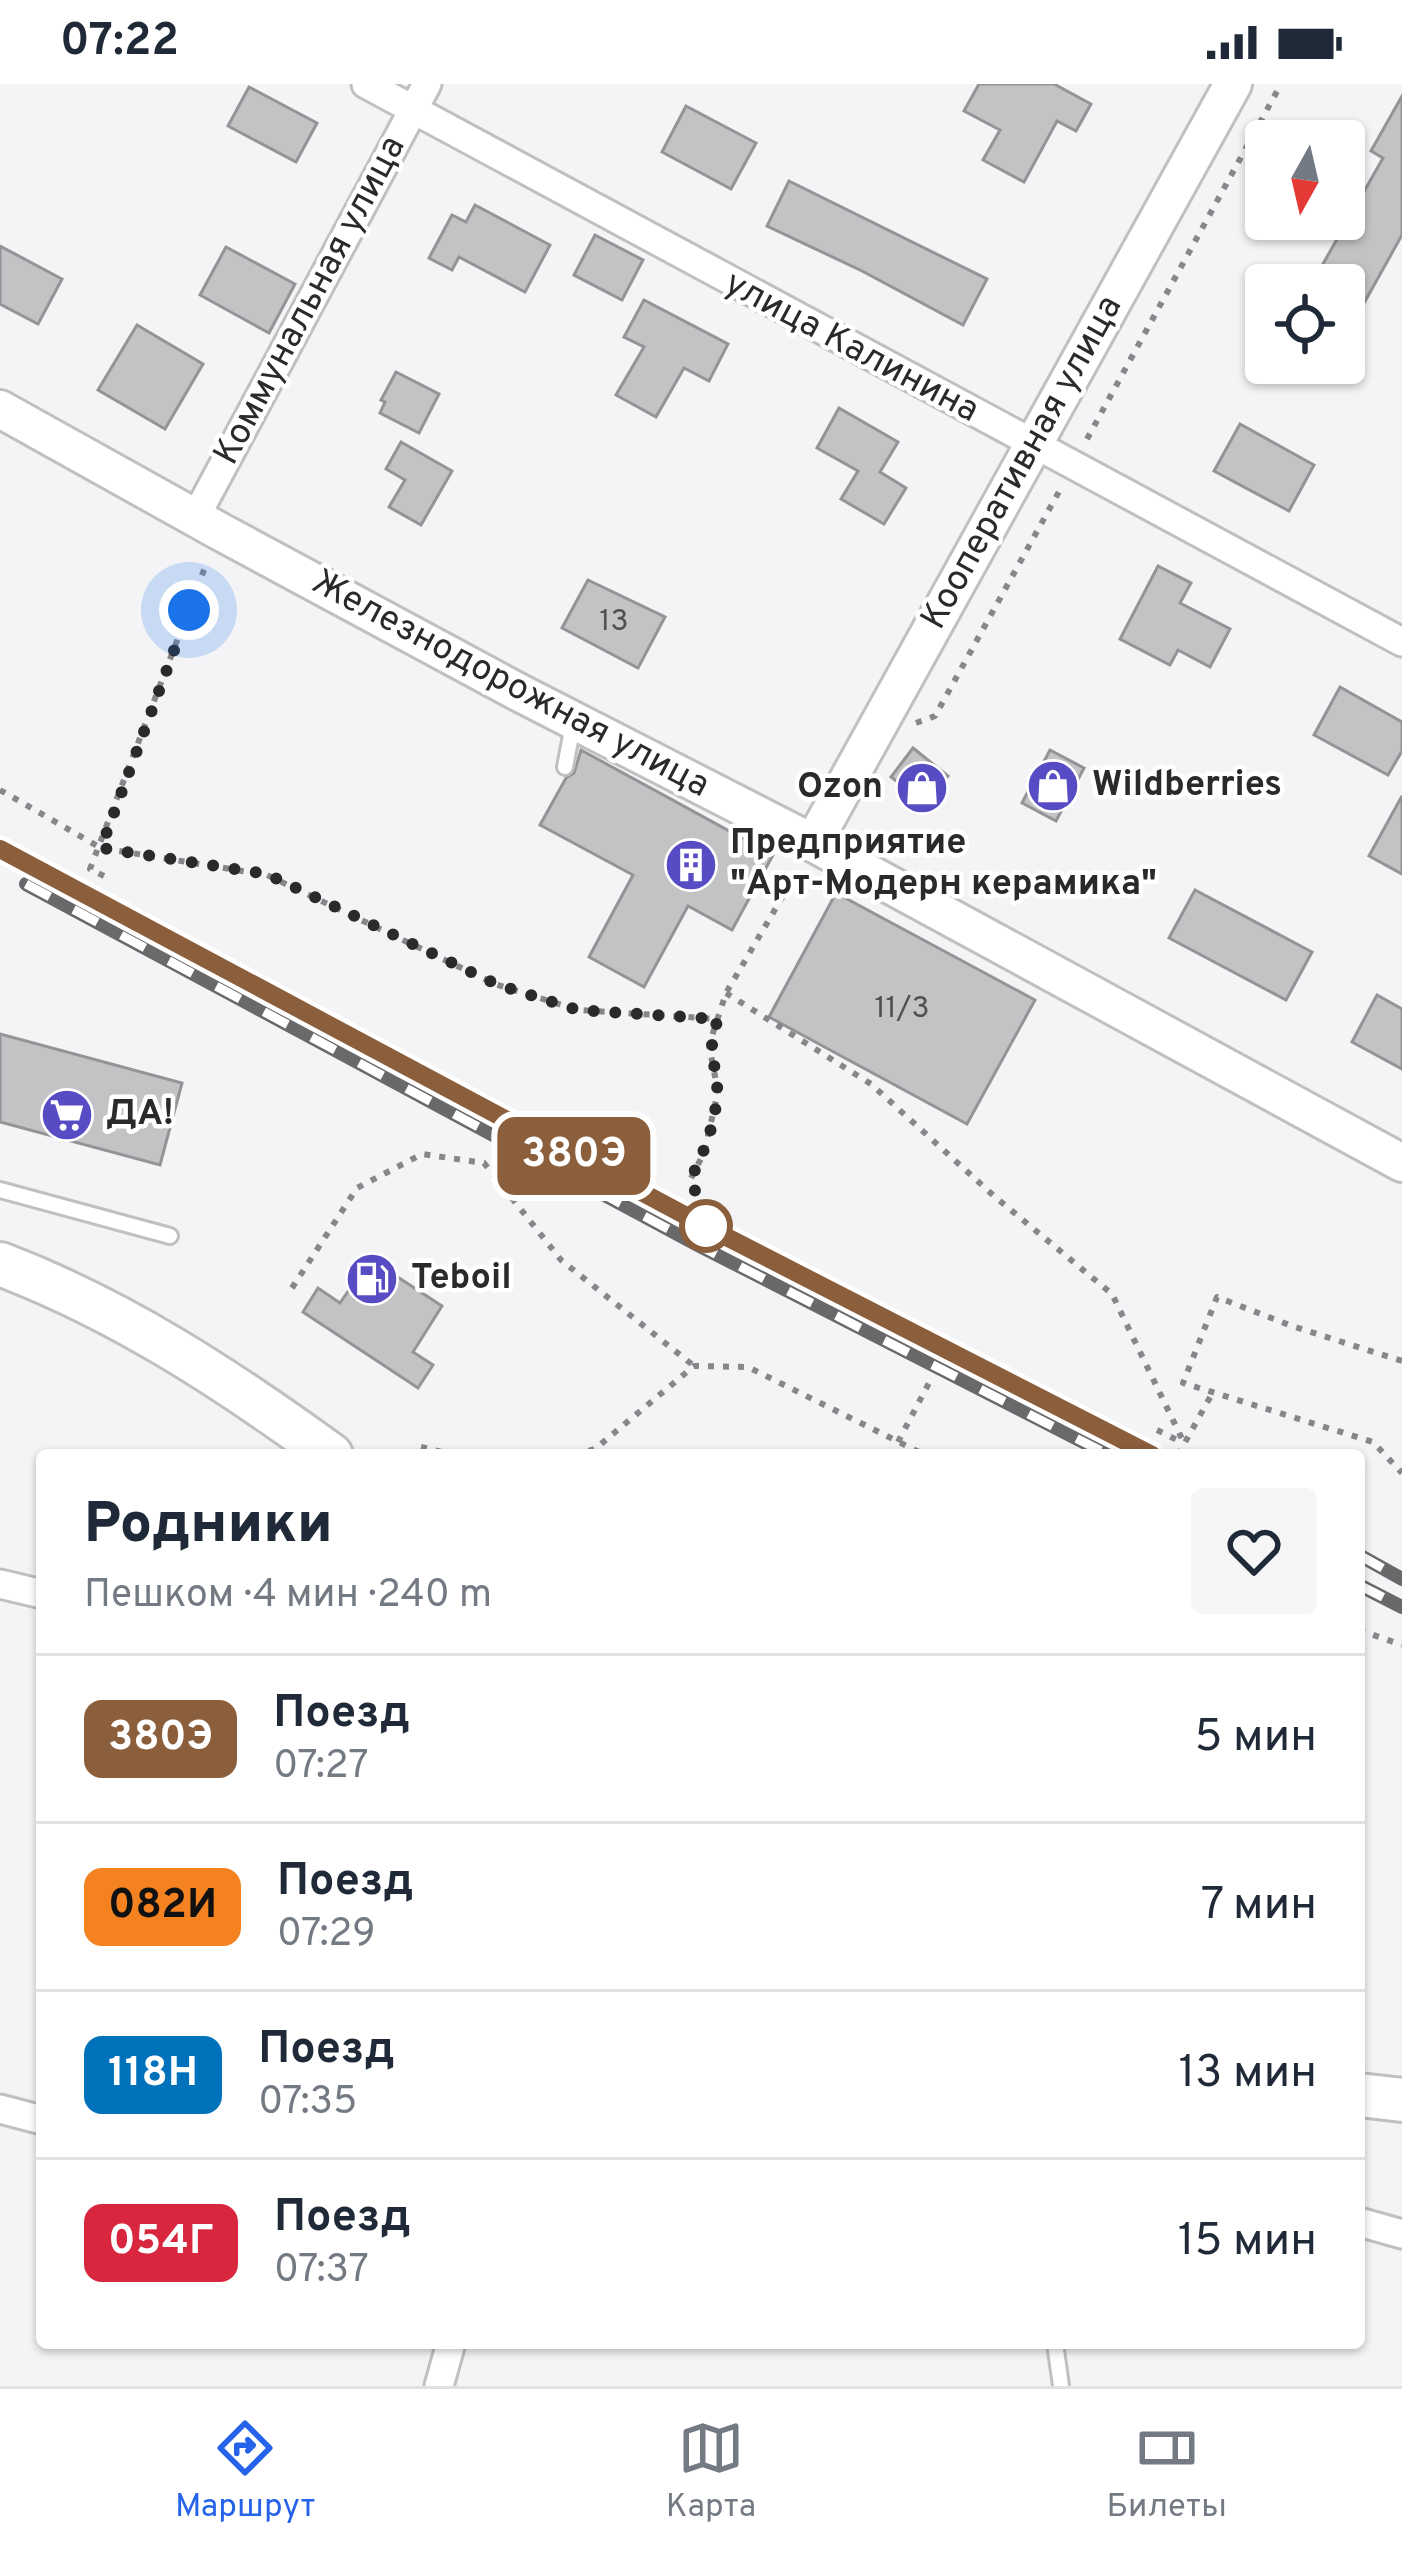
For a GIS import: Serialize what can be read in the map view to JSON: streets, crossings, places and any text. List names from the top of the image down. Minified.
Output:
{"streets":{"main road":["Кооперативная улица","Железнодорожная улица"],"street":["Коммунальная улица","улица Калинина"]},"crossings":[["Коммунальная улица","улица Калинина"],["Коммунальная улица","Железнодорожная улица"],["улица Калинина","Кооперативная улица"],["Кооперативная улица","Железнодорожная улица"]],"places":{"shop":["Wildberries","Ozon"],"building":["Предприятие \"Арт-Модерн керамика\""],"supermarket":["ДА!"],"fuel station":["Teboil"]},"house_numbers":["13","11/3"],"north":"bottom","page":{"status":"07:22","on_map":"380Э","heading":["Родники","Пешком · 4 мин · 240 m"],"list":[{"mark":"380Э","name":"Поезд","note":"07:27","value":"5 мин"},{"mark":"082И","name":"Поезд","note":"07:29","value":"7 мин"},{"mark":"118Н","name":"Поезд","note":"07:35","value":"13 мин"},{"mark":"054Г","name":"Поезд","note":"07:37","value":"15 мин"}],"tabs":["Маршрут","Карта","Билеты"]}}
